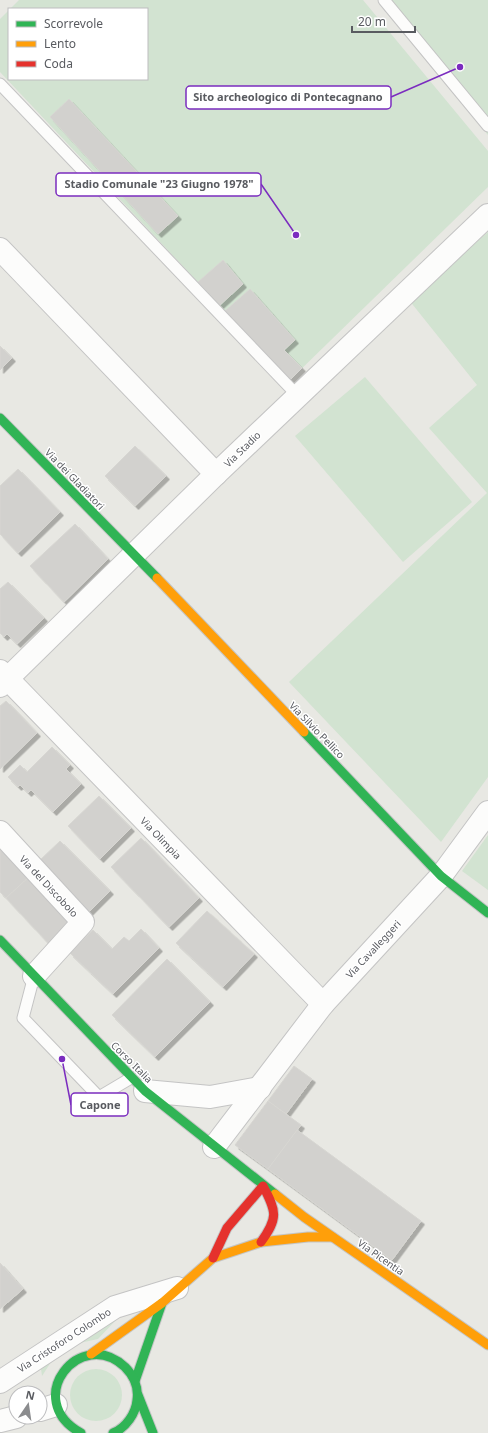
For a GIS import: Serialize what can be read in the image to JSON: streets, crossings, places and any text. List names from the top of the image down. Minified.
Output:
{"streets":{"street":["Via Stadio","Via dei Gladiatori","Via Silvio Pellico","Via Olimpia","Via del Discobolo","Via Cavalleggeri","Corso Italia","Via Picentia","Via Cristoforo Colombo"]},"crossings":[["Via Stadio","Via dei Gladiatori"],["Via Stadio","Via Silvio Pellico"],["Via Stadio","Via Olimpia"],["Via dei Gladiatori","Via Silvio Pellico"],["Via Silvio Pellico","Via Cavalleggeri"],["Via Olimpia","Via Cavalleggeri"],["Via del Discobolo","Corso Italia"],["Via Cavalleggeri","Corso Italia"],["Corso Italia","Via Picentia"],["Corso Italia","Via Cristoforo Colombo"],["Via Picentia","Via Cristoforo Colombo"]],"places":["Sito archeologico di Pontecagnano","Stadio Comunale \"23 Giugno 1978\"","Capone"],"legend":["Scorrevole","Lento","Coda"],"scale_bar":"20 m","north":"top"}
